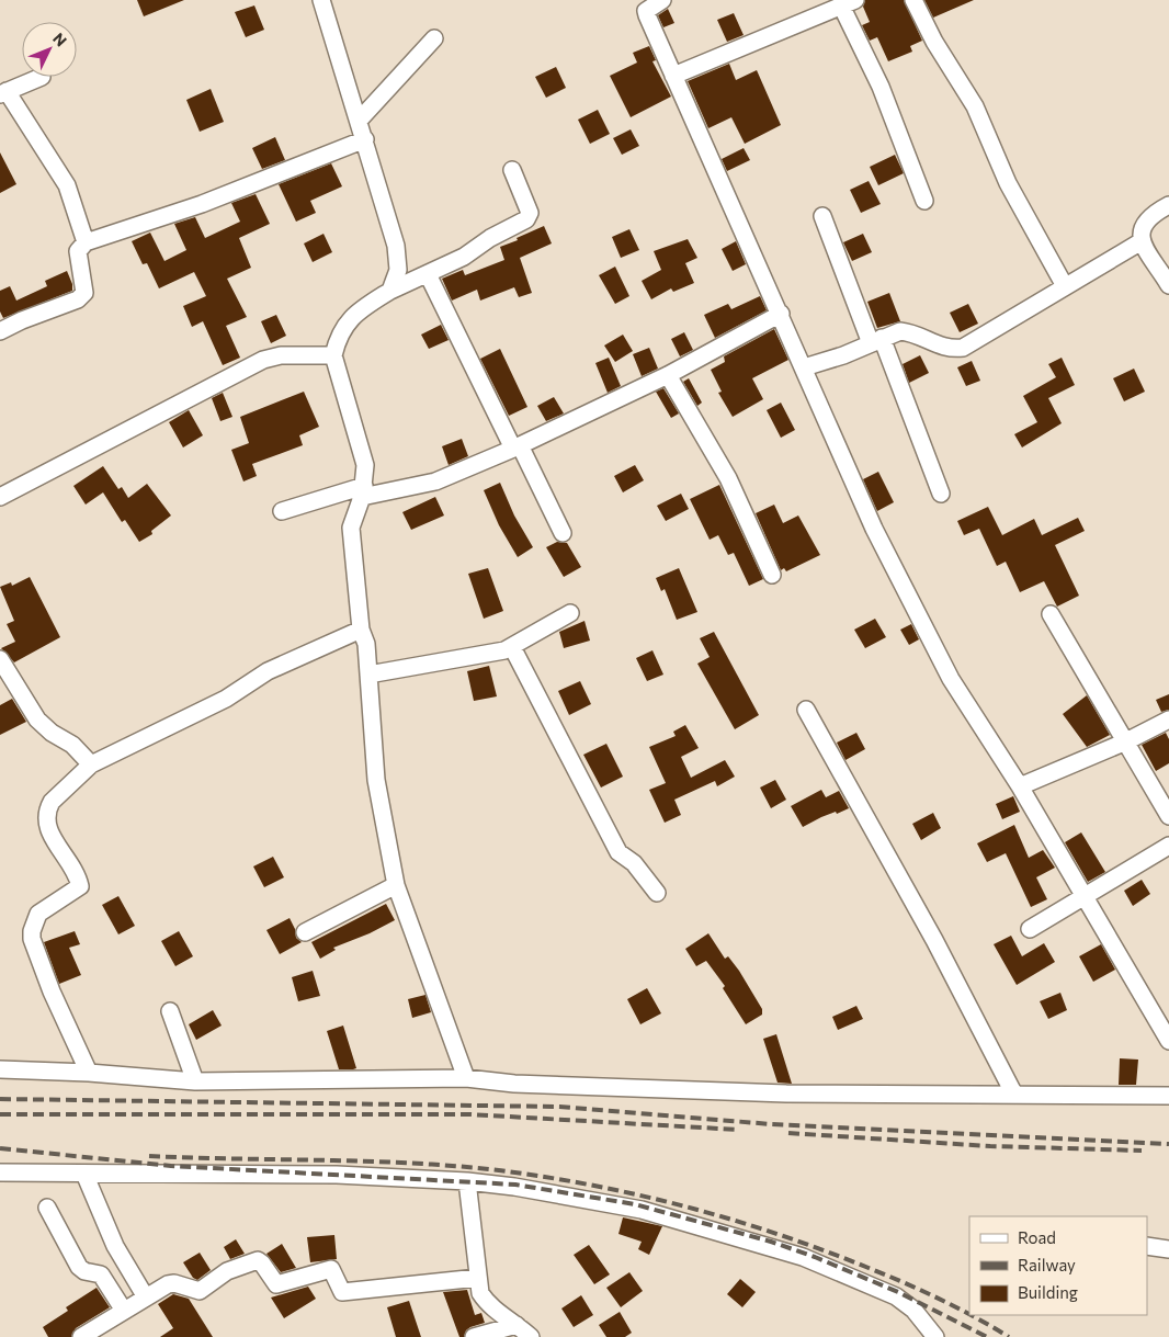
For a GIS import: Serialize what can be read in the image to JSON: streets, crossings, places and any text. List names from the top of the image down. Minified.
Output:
{"legend":["Road","Railway","Building"],"north":"top right"}
